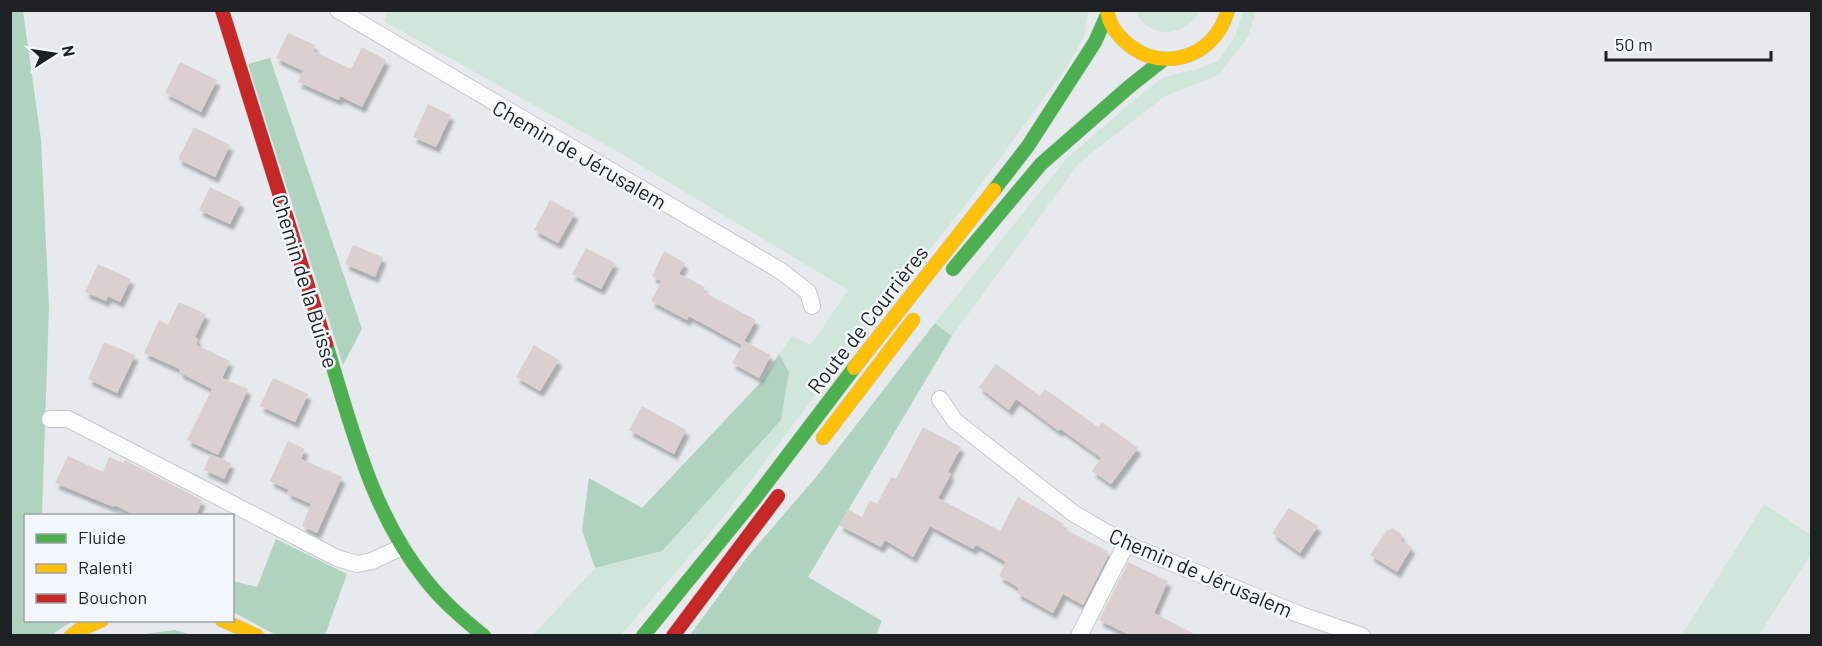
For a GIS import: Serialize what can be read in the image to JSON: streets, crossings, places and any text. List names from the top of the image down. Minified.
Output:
{"streets":{"main road":["Chemin de la Buisse","Route de Courrières"],"street":["Chemin de Jérusalem"]},"legend":["Fluide","Ralenti","Bouchon"],"scale_bar":"50 m","north":"right"}
